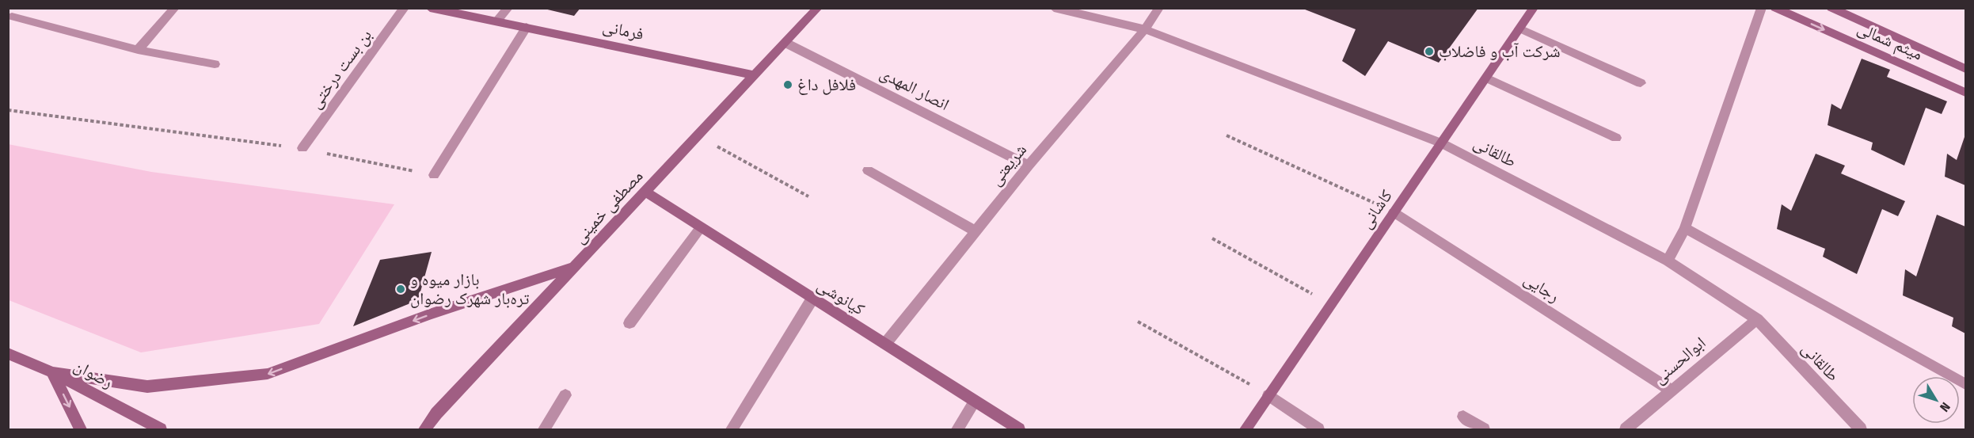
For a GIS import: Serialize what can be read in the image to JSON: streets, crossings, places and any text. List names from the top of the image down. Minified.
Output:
{"streets":{"main road":["فرمانی","میثم شمالی","مصطفی خمینی","کاشانی","کیانوشی","رضوان"],"street":["بن بست درختی","انصار المهدی","طالقانی","شریعتی","رجایی","ابوالحسنی"]},"crossings":[["فرمانی","مصطفی خمینی"],["انصار المهدی","شریعتی"],["انصار المهدی","مصطفی خمینی"],["طالقانی","شریعتی"],["طالقانی","کاشانی"],["طالقانی","ابوالحسنی"],["شریعتی","کیانوشی"],["مصطفی خمینی","کیانوشی"],["کاشانی","رجایی"],["رجایی","ابوالحسنی"]],"places":["شرکت آب و فاضلاب","فلافل داغ","بازار میوه و تره‌بار شهرک رضوان"],"north":"bottom right"}
